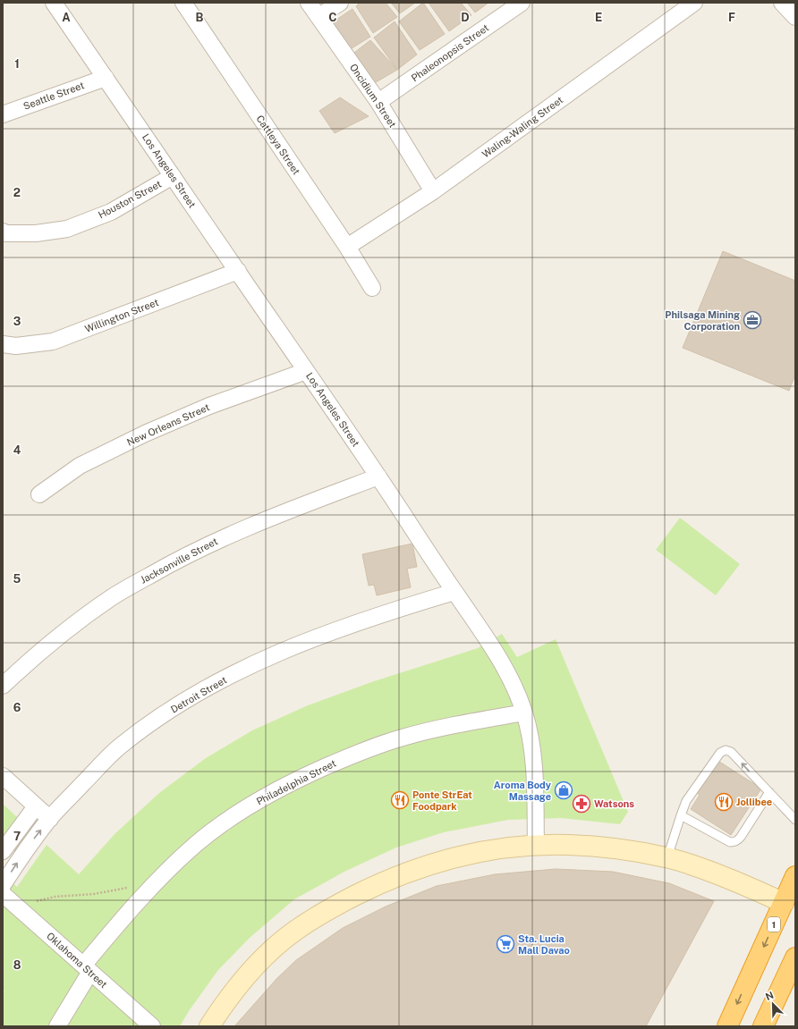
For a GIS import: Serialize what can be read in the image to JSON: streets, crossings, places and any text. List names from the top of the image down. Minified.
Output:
{"streets":{"highway":["1"],"street":["Phaleonopsis Street","Seattle Street","Oncidium Street","Waling-Waling Street","Cattleya Street","Los Angeles Street","Houston Street","Willington Street","New Orleans Street","Jacksonville Street","Detroit Street","Philadelphia Street","Oklahoma Street"]},"crossings":[["Phaleonopsis Street","Oncidium Street"],["Seattle Street","Los Angeles Street"],["Oncidium Street","Waling-Waling Street"],["Waling-Waling Street","Cattleya Street"],["Los Angeles Street","Houston Street"],["Los Angeles Street","Willington Street"],["Los Angeles Street","New Orleans Street"],["Los Angeles Street","Jacksonville Street"],["Los Angeles Street","Detroit Street"],["Los Angeles Street","Philadelphia Street"],["Philadelphia Street","Oklahoma Street"]],"places":{"office":["Philsaga Mining Corporation"],"shop":["Aroma Body Massage"],"restaurant":["Ponte StrEat Foodpark","Jollibee"],"pharmacy":["Watsons"],"supermarket":["Sta. Lucia Mall Davao"]},"north":"top left","grid":{"columns":["A","B","C","D","E","F"],"rows":["1","2","3","4","5","6","7","8"]}}
